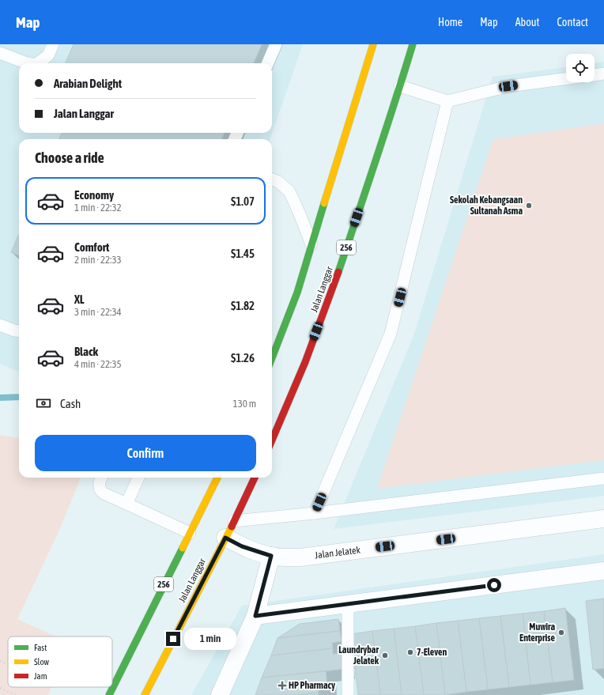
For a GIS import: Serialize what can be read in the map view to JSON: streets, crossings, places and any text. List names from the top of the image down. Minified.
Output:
{"streets":{"main road":["256","Jalan Langgar"],"street":["Jalan Jelatek"]},"crossings":[["Jalan Langgar","Jalan Jelatek"]],"places":{"other":["Sekolah Kebangsaan Sultanah Asma","Muwira Enterprise","7-Eleven","Laundrybar Jelatek"],"health":["HP Pharmacy"]},"legend":["Fast","Slow","Jam"],"page":{"header":"Map","nav":["Home","Map","About","Contact"],"banner":["Arabian Delight","Jalan Langgar"],"heading":"Choose a ride","list":[{"name":"Economy","note":"1 min · 22:32","value":"$1.07"},{"name":"Comfort","note":"2 min · 22:33","value":"$1.45"},{"name":"XL","note":"3 min · 22:34","value":"$1.82"},{"name":"Black","note":"4 min · 22:35","value":"$1.26"}],"pay":["Cash","130 m"],"buttons":"Confirm","bubble":"1 min"}}
